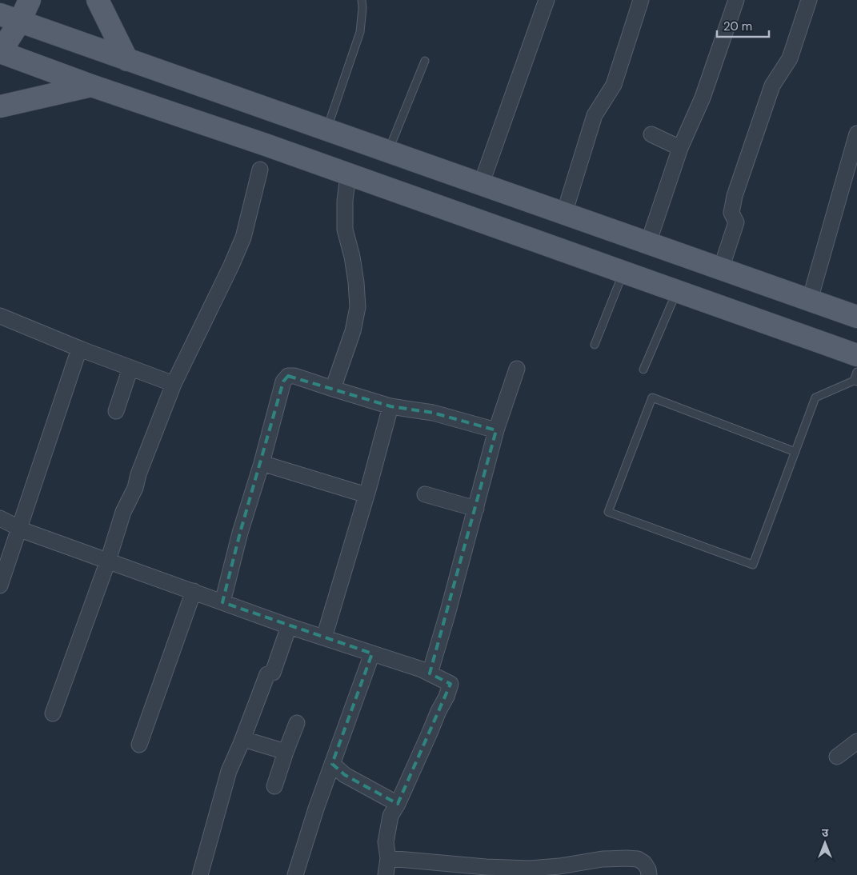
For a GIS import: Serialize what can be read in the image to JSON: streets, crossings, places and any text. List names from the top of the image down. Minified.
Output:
{"scale_bar":"20 m","north":"top"}
